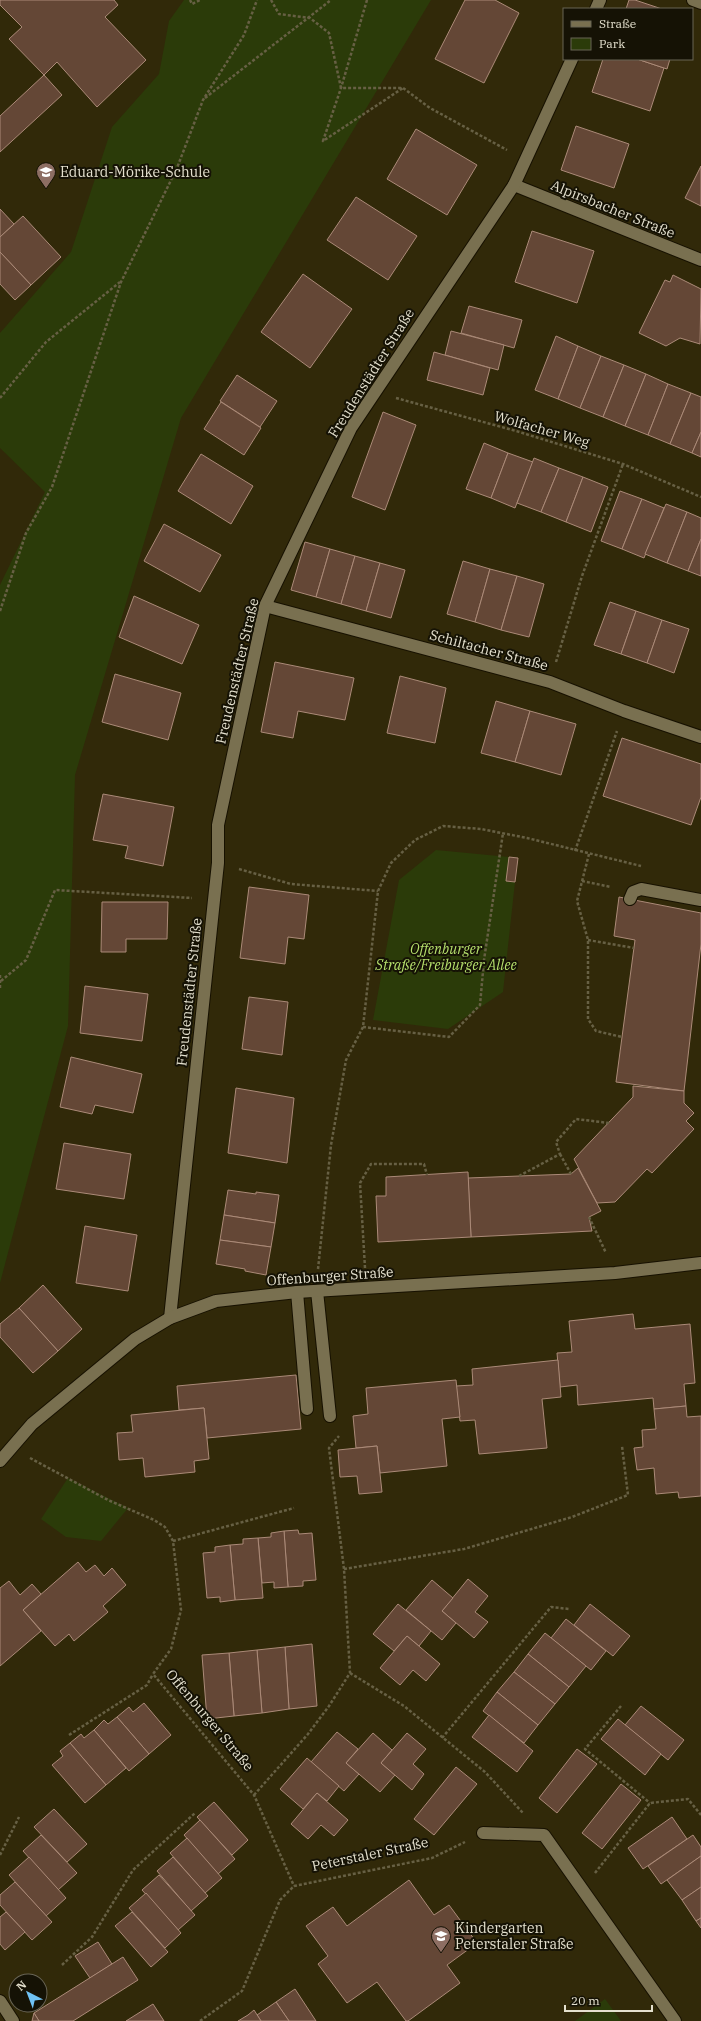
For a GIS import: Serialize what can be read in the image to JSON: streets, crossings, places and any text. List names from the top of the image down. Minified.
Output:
{"streets":{"street":["Alpirsbacher Straße","Freudenstädter Straße","Schiltacher Straße","Offenburger Straße"],"path":["Wolfacher Weg","Peterstaler Straße"]},"crossings":[["Alpirsbacher Straße","Freudenstädter Straße"],["Freudenstädter Straße","Wolfacher Weg"],["Freudenstädter Straße","Schiltacher Straße"],["Freudenstädter Straße","Offenburger Straße"],["Offenburger Straße","Peterstaler Straße"]],"parks":["Offenburger Straße/Freiburger Allee"],"places":{"school or university":["Eduard-Mörike-Schule","Kindergarten Peterstaler Straße"]},"legend":["Straße","Park"],"scale_bar":"20 m","north":"top left"}
